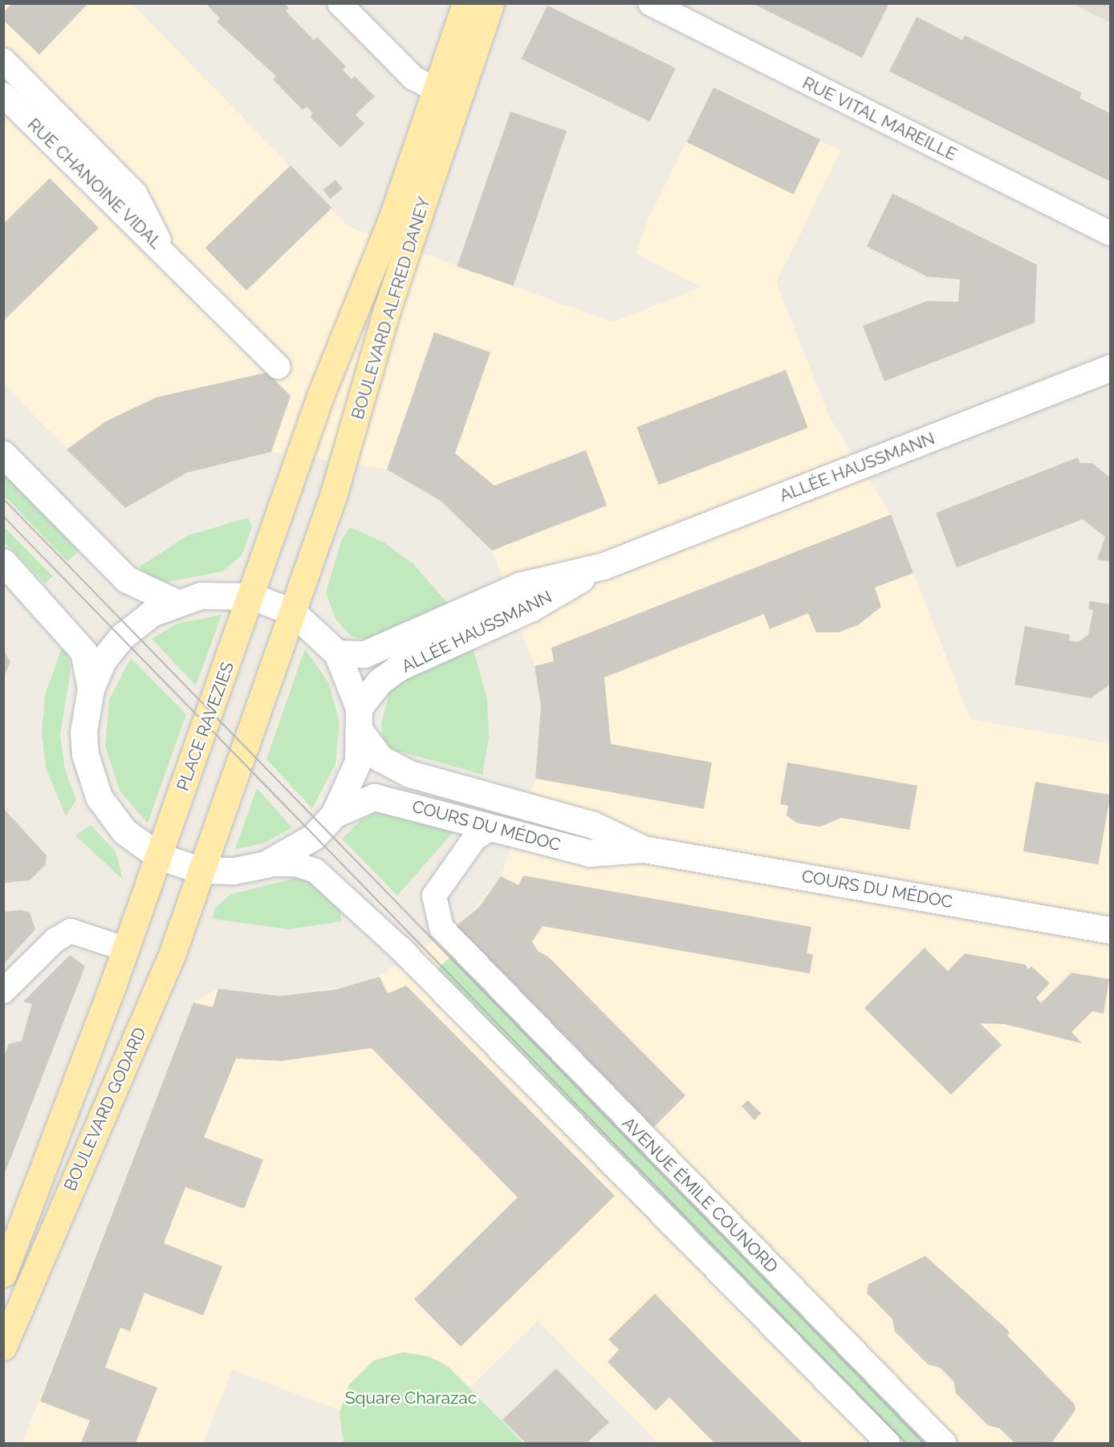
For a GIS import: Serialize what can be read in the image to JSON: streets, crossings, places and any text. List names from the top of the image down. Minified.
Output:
{"streets":{"main road":["BOULEVARD ALFRED DANEY","ALLÉE HAUSSMANN","PLACE RAVEZIES","COURS DU MÉDOC","BOULEVARD GODARD"],"street":["RUE VITAL MAREILLE","RUE CHANOINE VIDAL","AVENUE ÉMILE COUNORD"]},"crossings":[["BOULEVARD ALFRED DANEY","PLACE RAVEZIES"],["ALLÉE HAUSSMANN","COURS DU MÉDOC"],["PLACE RAVEZIES","BOULEVARD GODARD"],["COURS DU MÉDOC","AVENUE ÉMILE COUNORD"]],"parks":["Square Charazac"]}
